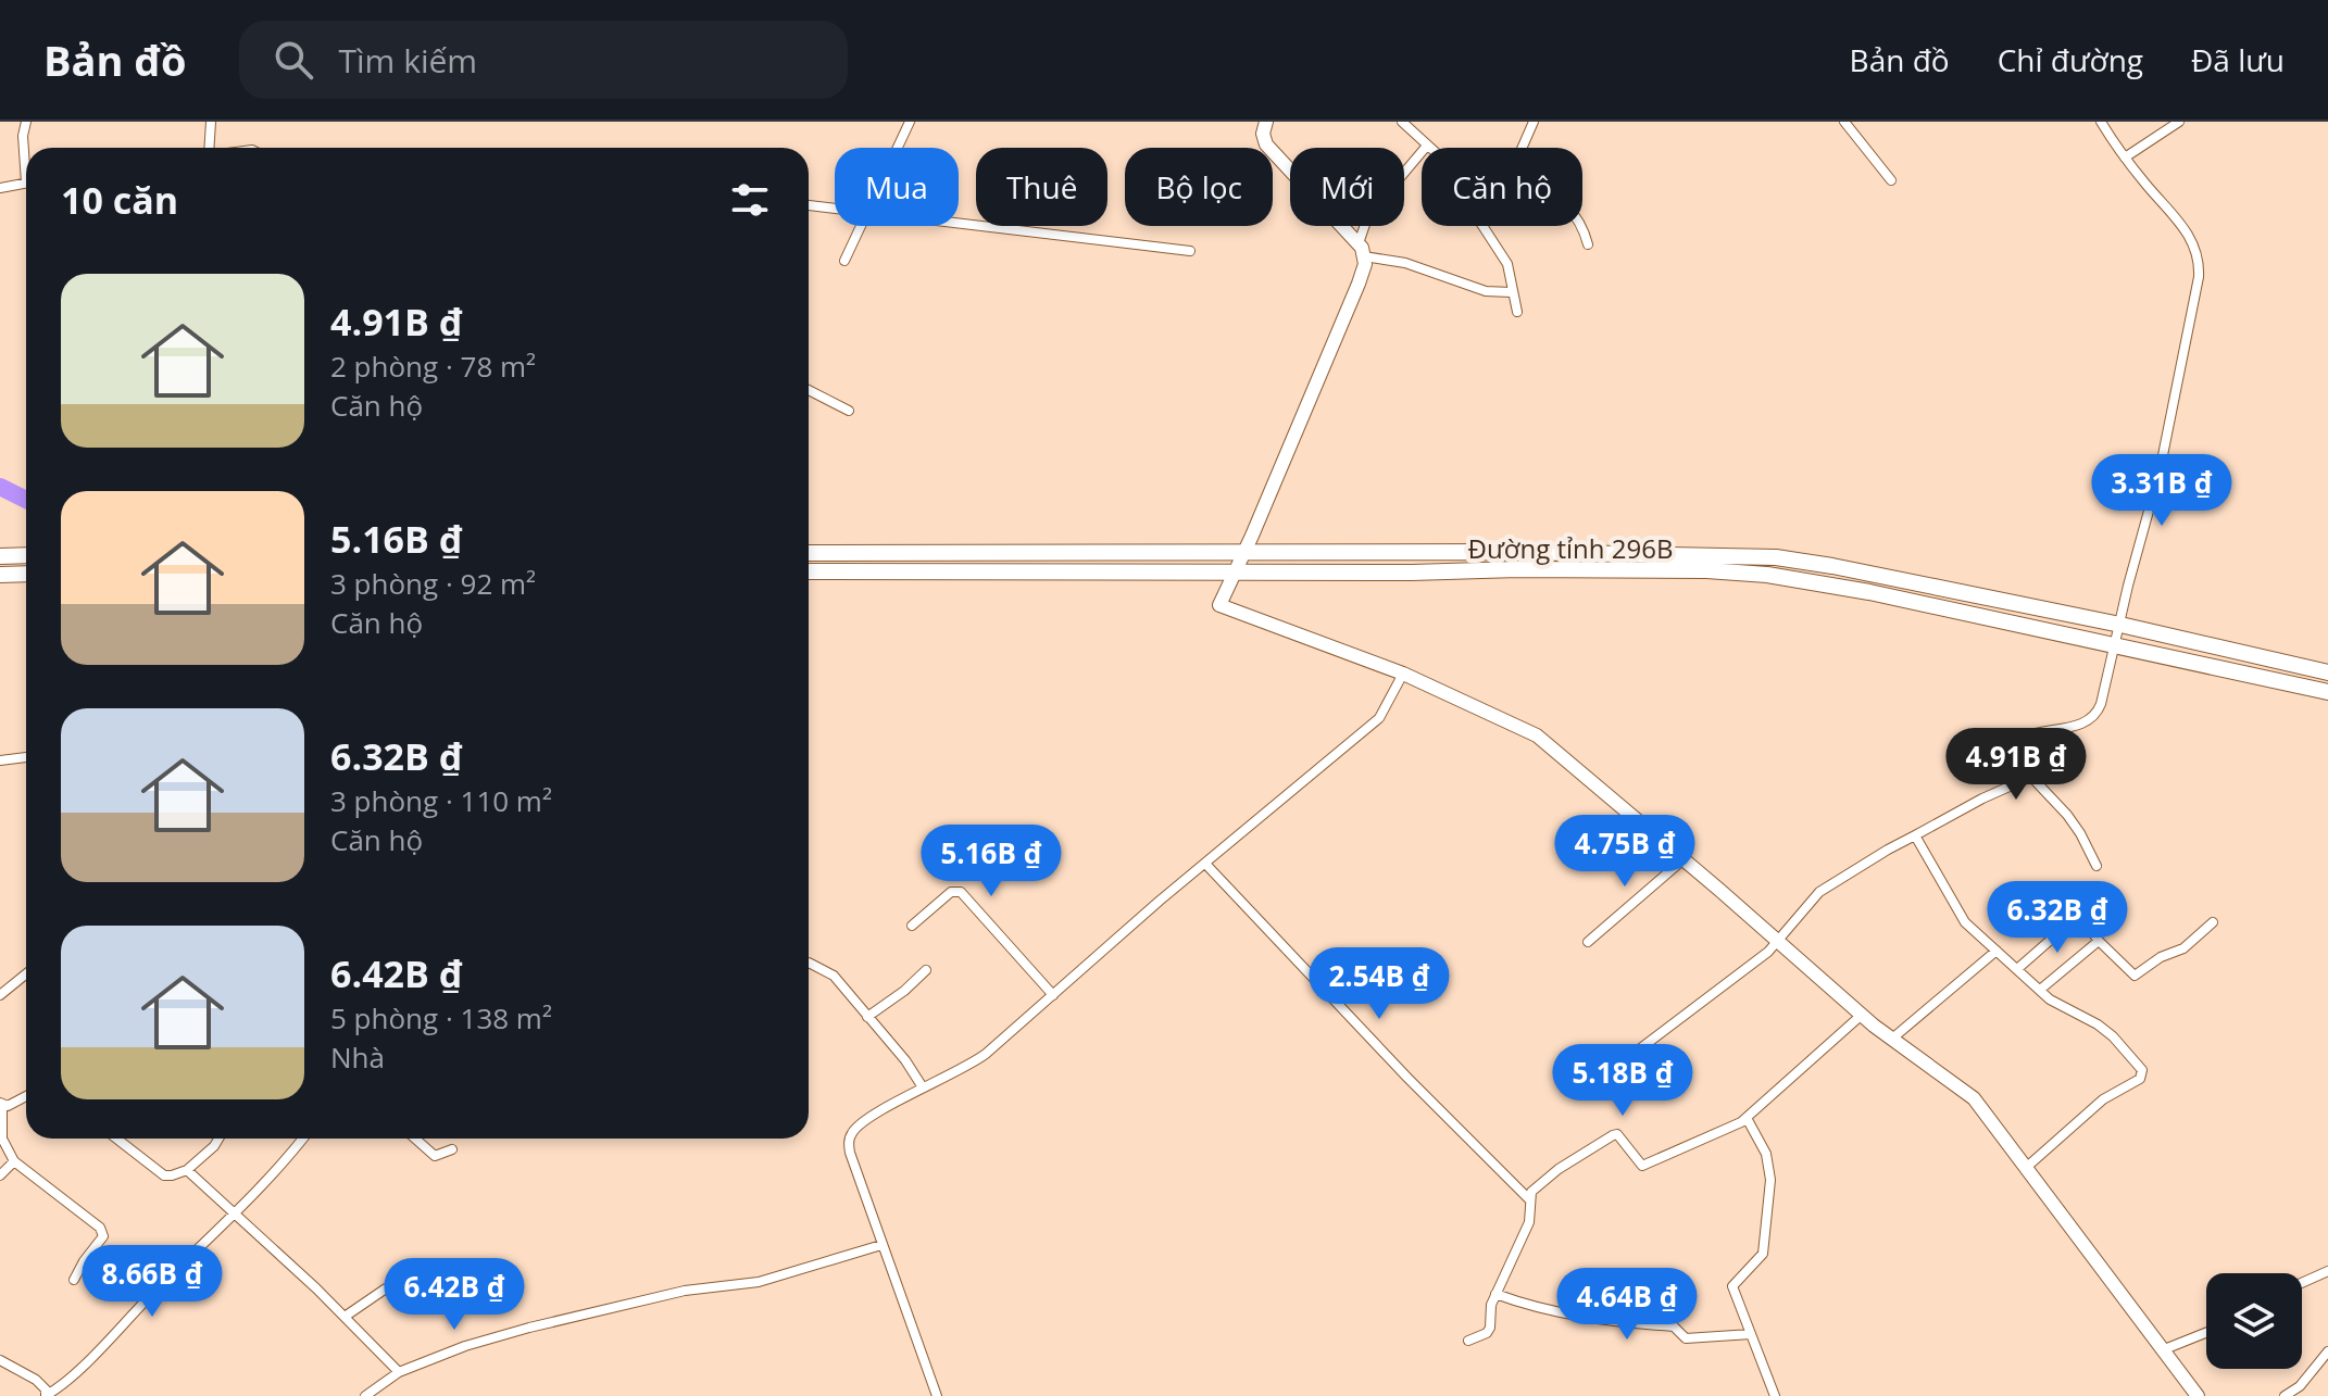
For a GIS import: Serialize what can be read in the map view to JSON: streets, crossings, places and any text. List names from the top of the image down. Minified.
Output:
{"streets":{"main road":["Đường tỉnh 296B"]},"page":{"header":"Bản đồ","search":"Tìm kiếm","nav":["Bản đồ","Chỉ đường","Đã lưu"],"chip":["Mua","Thuê","Bộ lọc","Mới","Căn hộ"],"heading":"10 căn","list":[{"name":"4.91B ₫","note":"2 phòng · 78 m² · Căn hộ"},{"name":"5.16B ₫","note":"3 phòng · 92 m² · Căn hộ"},{"name":"6.32B ₫","note":"3 phòng · 110 m² · Căn hộ"},{"name":"6.42B ₫","note":"5 phòng · 138 m² · Nhà"}],"price":["3.31B ₫","4.91B ₫","4.75B ₫","5.16B ₫","6.32B ₫","2.54B ₫","5.18B ₫","8.66B ₫","6.42B ₫","4.64B ₫"]}}
